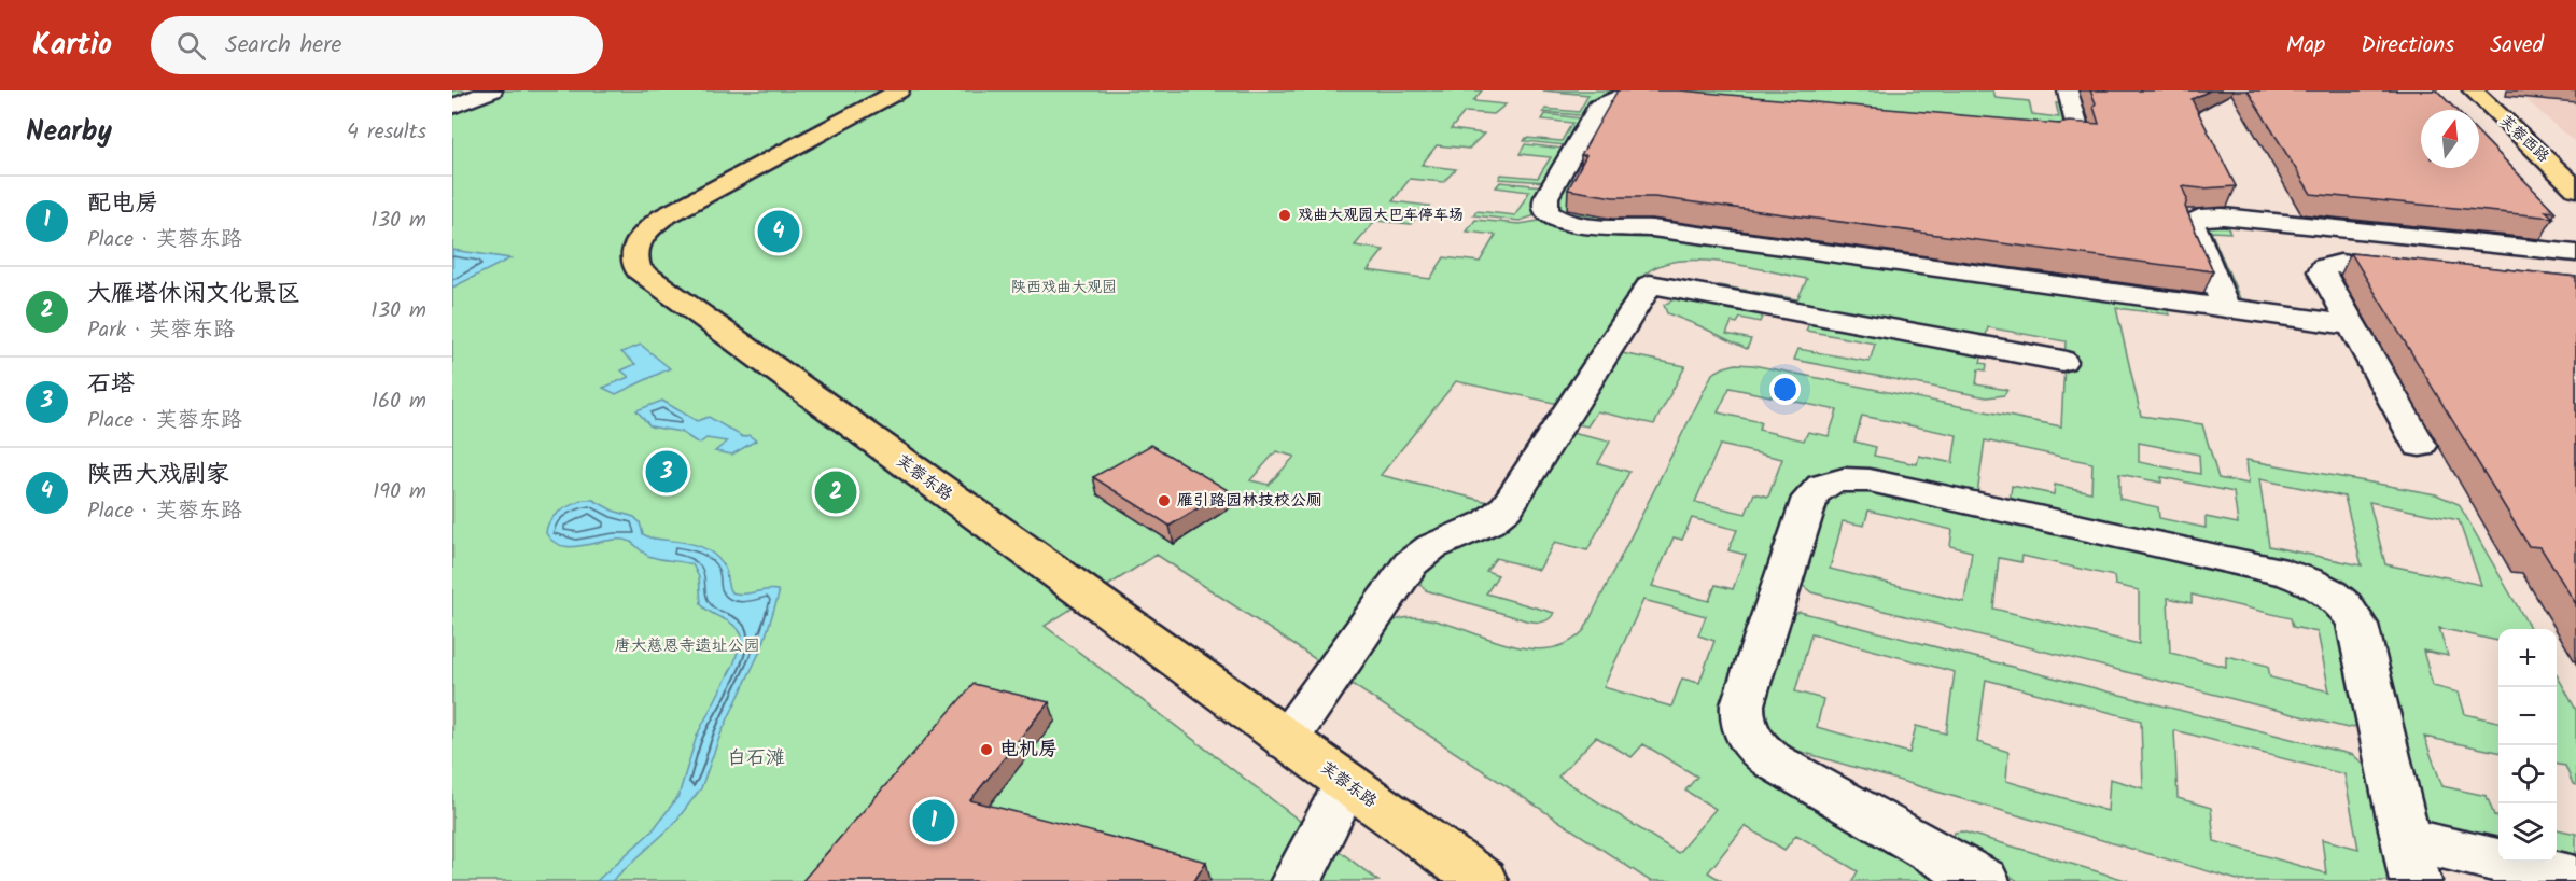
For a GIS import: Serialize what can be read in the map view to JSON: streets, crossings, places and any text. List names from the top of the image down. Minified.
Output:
{"streets":{"main road":["芙蓉西路","芙蓉东路"]},"parks":["陕西戏曲大观园","唐大慈恩寺遗址公园","白石滩"],"places":["戏曲大观园大巴车停车场","雁引路园林技校公厕","电机房"],"north":"top","page":{"header":"Kartio","search":"Search here","nav":["Map","Directions","Saved"],"heading":["Nearby","4 results"],"list":[{"mark":"1","name":"配电房","note":"Place · 芙蓉东路","value":"130 m"},{"mark":"2","name":"大雁塔休闲文化景区","note":"Park · 芙蓉东路","value":"130 m"},{"mark":"3","name":"石塔","note":"Place · 芙蓉东路","value":"160 m"},{"mark":"4","name":"陕西大戏剧家","note":"Place · 芙蓉东路","value":"190 m"}],"pins":["4","3","2","1"],"map_buttons":["+","−"]}}
